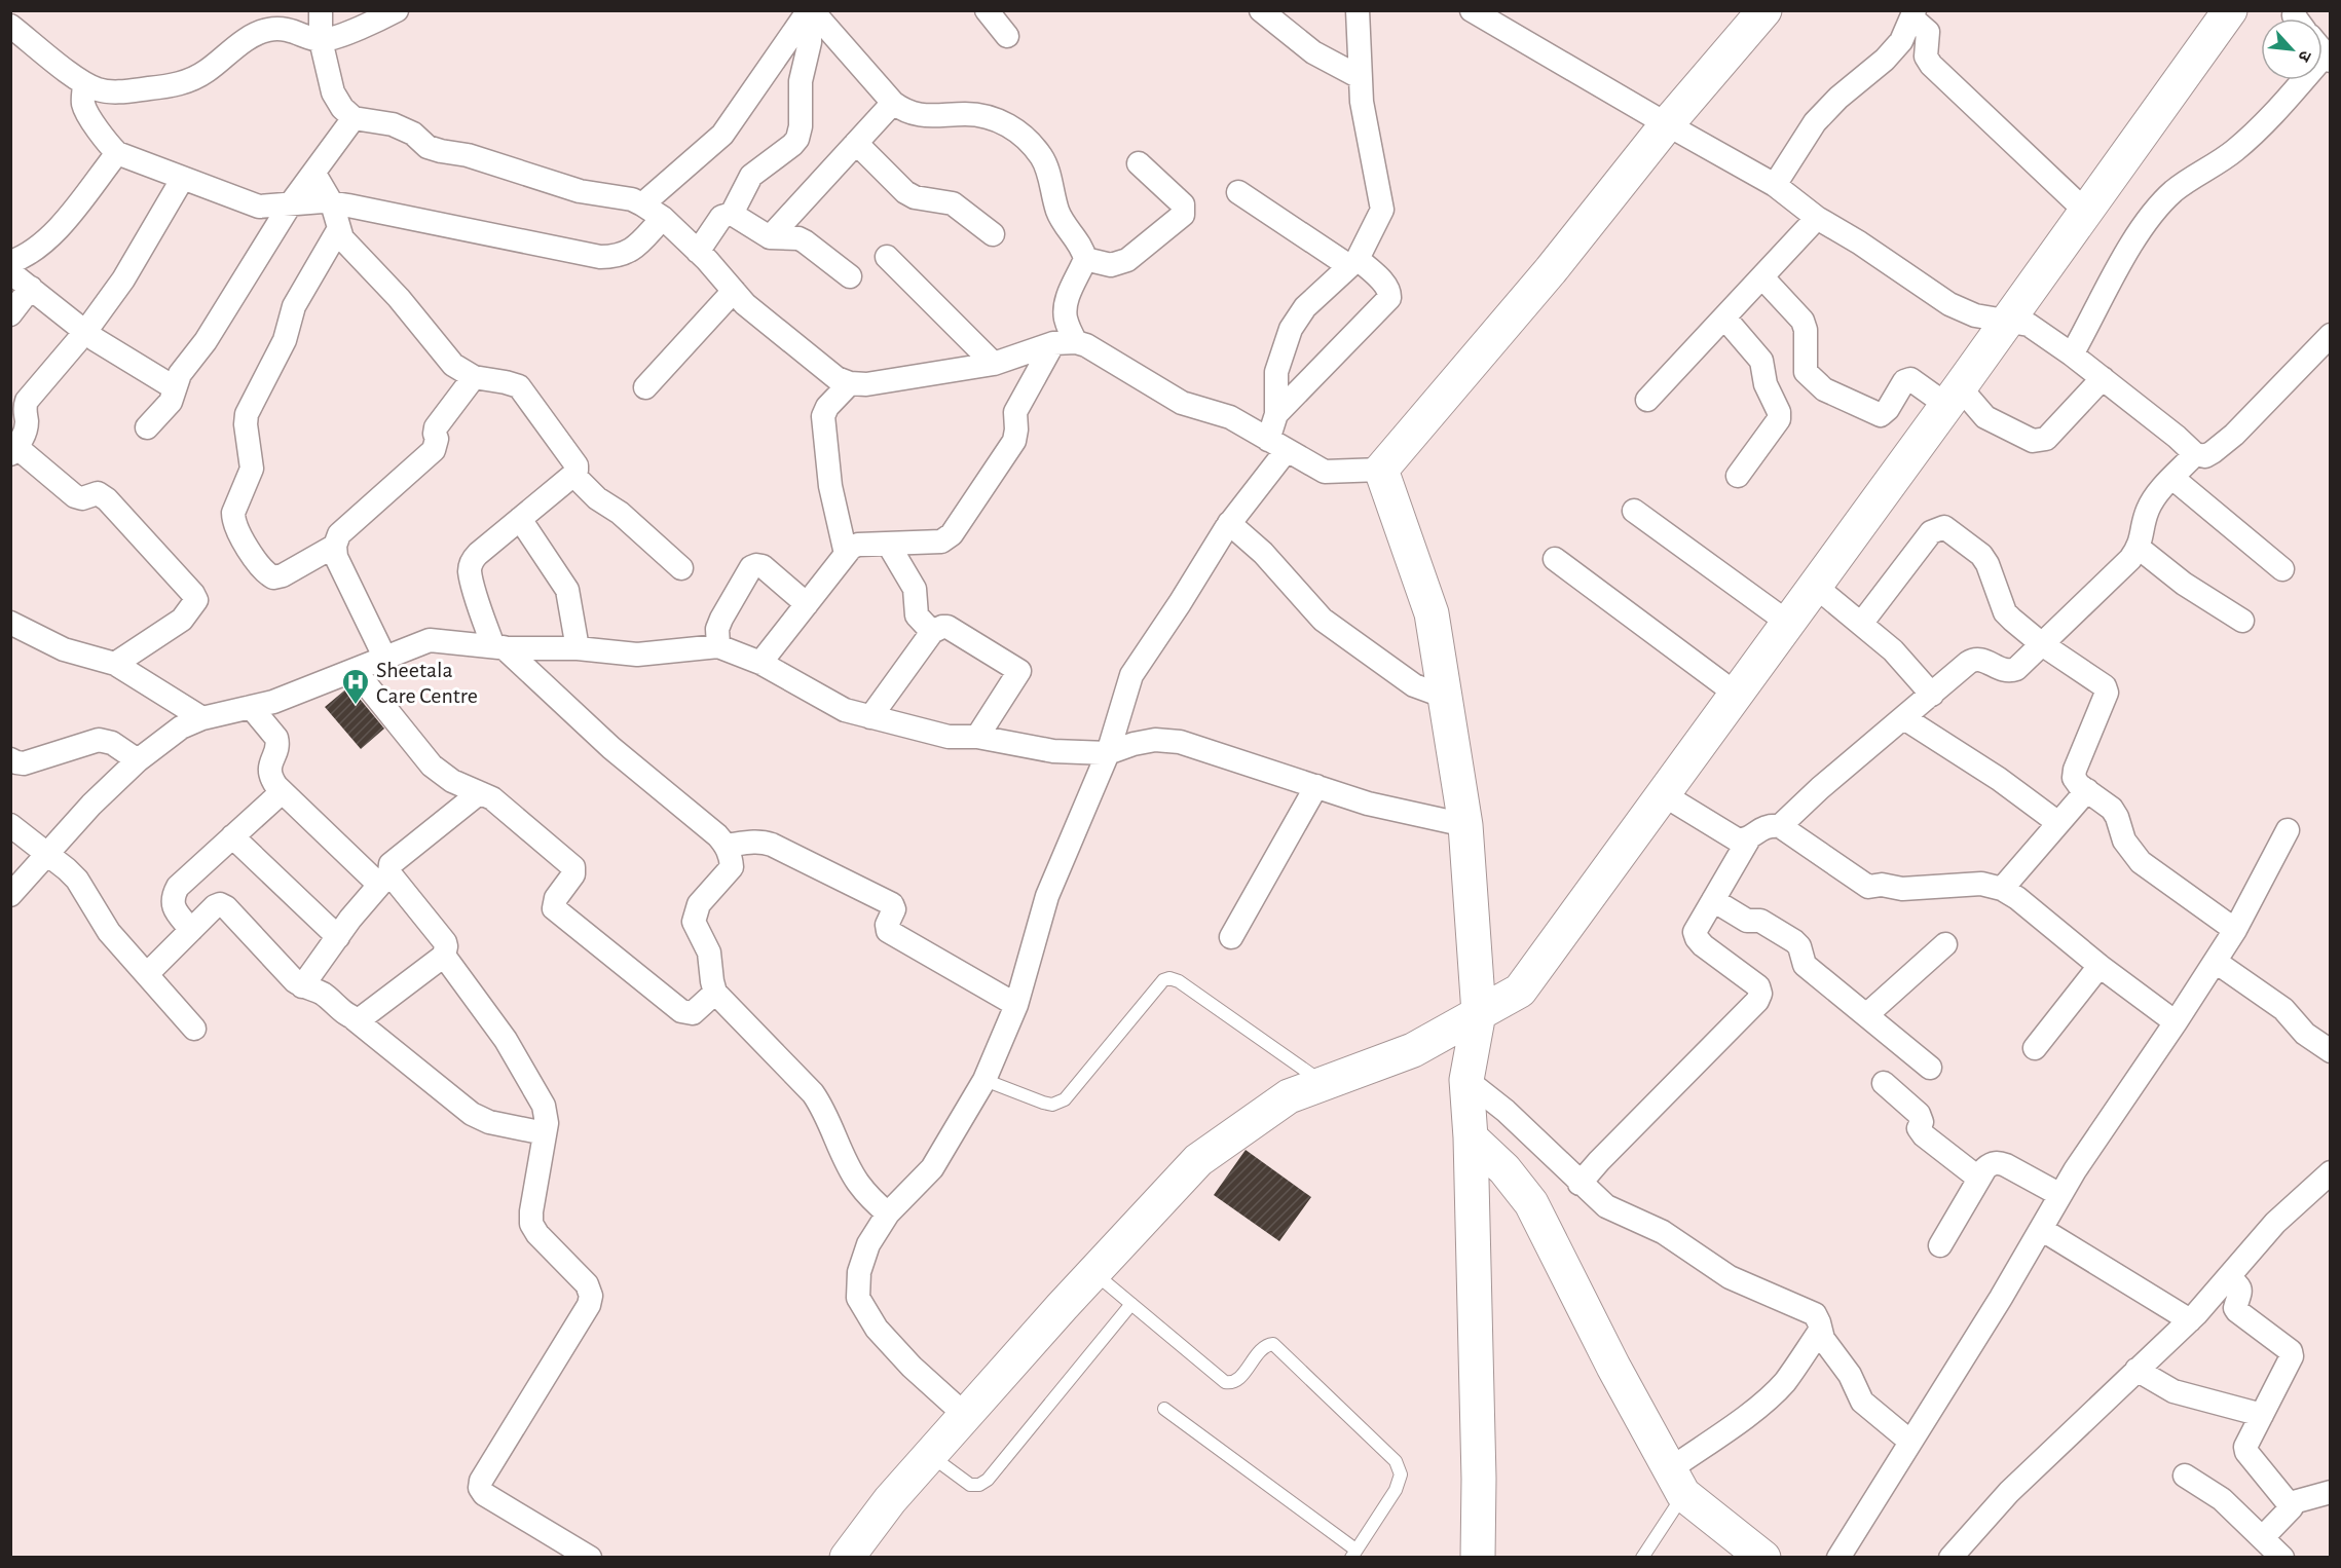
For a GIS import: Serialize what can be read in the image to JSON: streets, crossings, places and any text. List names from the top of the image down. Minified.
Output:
{"places":{"hospital":["Sheetala Care Centre"]},"north":"bottom right"}
